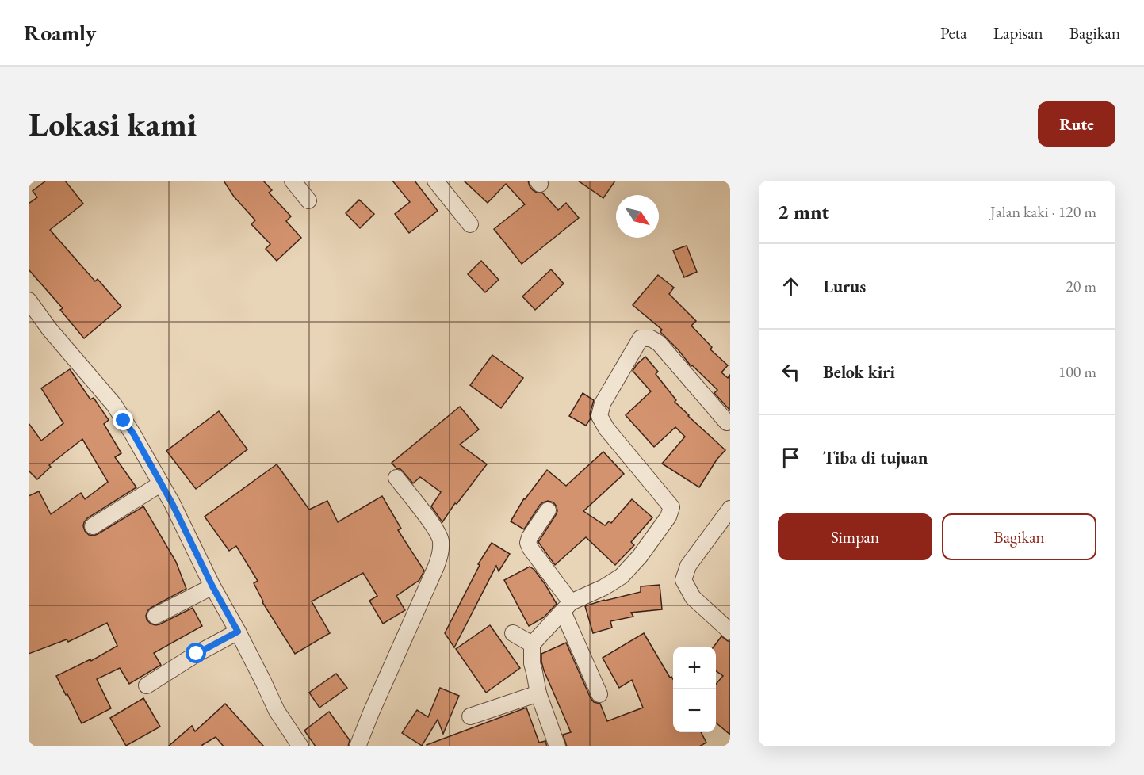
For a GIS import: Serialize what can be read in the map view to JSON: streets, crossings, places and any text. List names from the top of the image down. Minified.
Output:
{"north":"bottom right","page":{"header":"Roamly","nav":["Peta","Lapisan","Bagikan"],"buttons":["Rute",["Simpan","Bagikan"]],"title":"Lokasi kami","heading":["2 mnt","Jalan kaki · 120 m"],"list":[["Lurus","20 m"],["Belok kiri","100 m"],"Tiba di tujuan"],"map_buttons":["+","−"]}}
